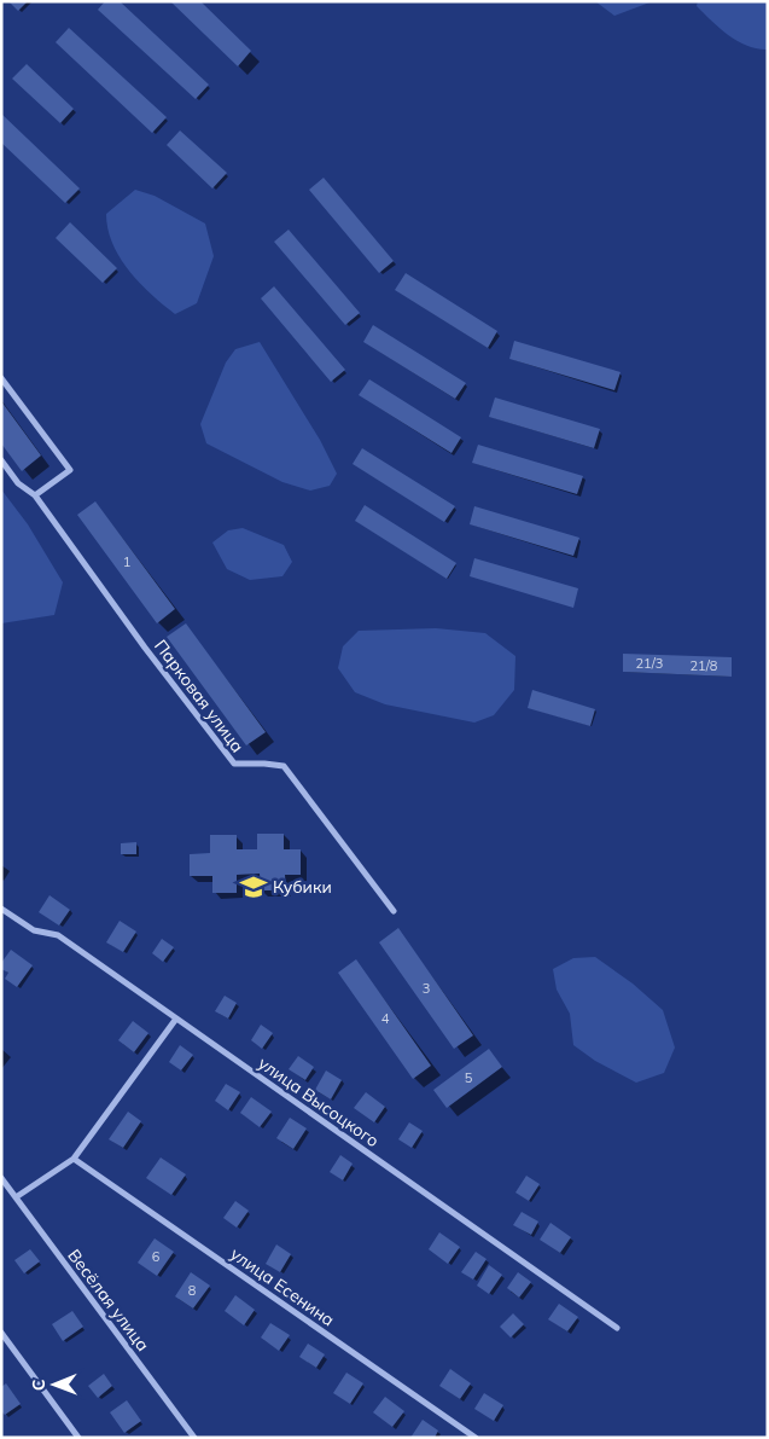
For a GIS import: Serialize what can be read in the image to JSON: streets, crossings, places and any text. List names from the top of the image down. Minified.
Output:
{"streets":{"street":["Парковая улица","улица Высоцкого","улица Есенина","Весёлая улица"]},"places":{"school or university":["Кубики"]},"house_numbers":["1","21/3","21/8","3","4","5","6","8"],"north":"left"}
